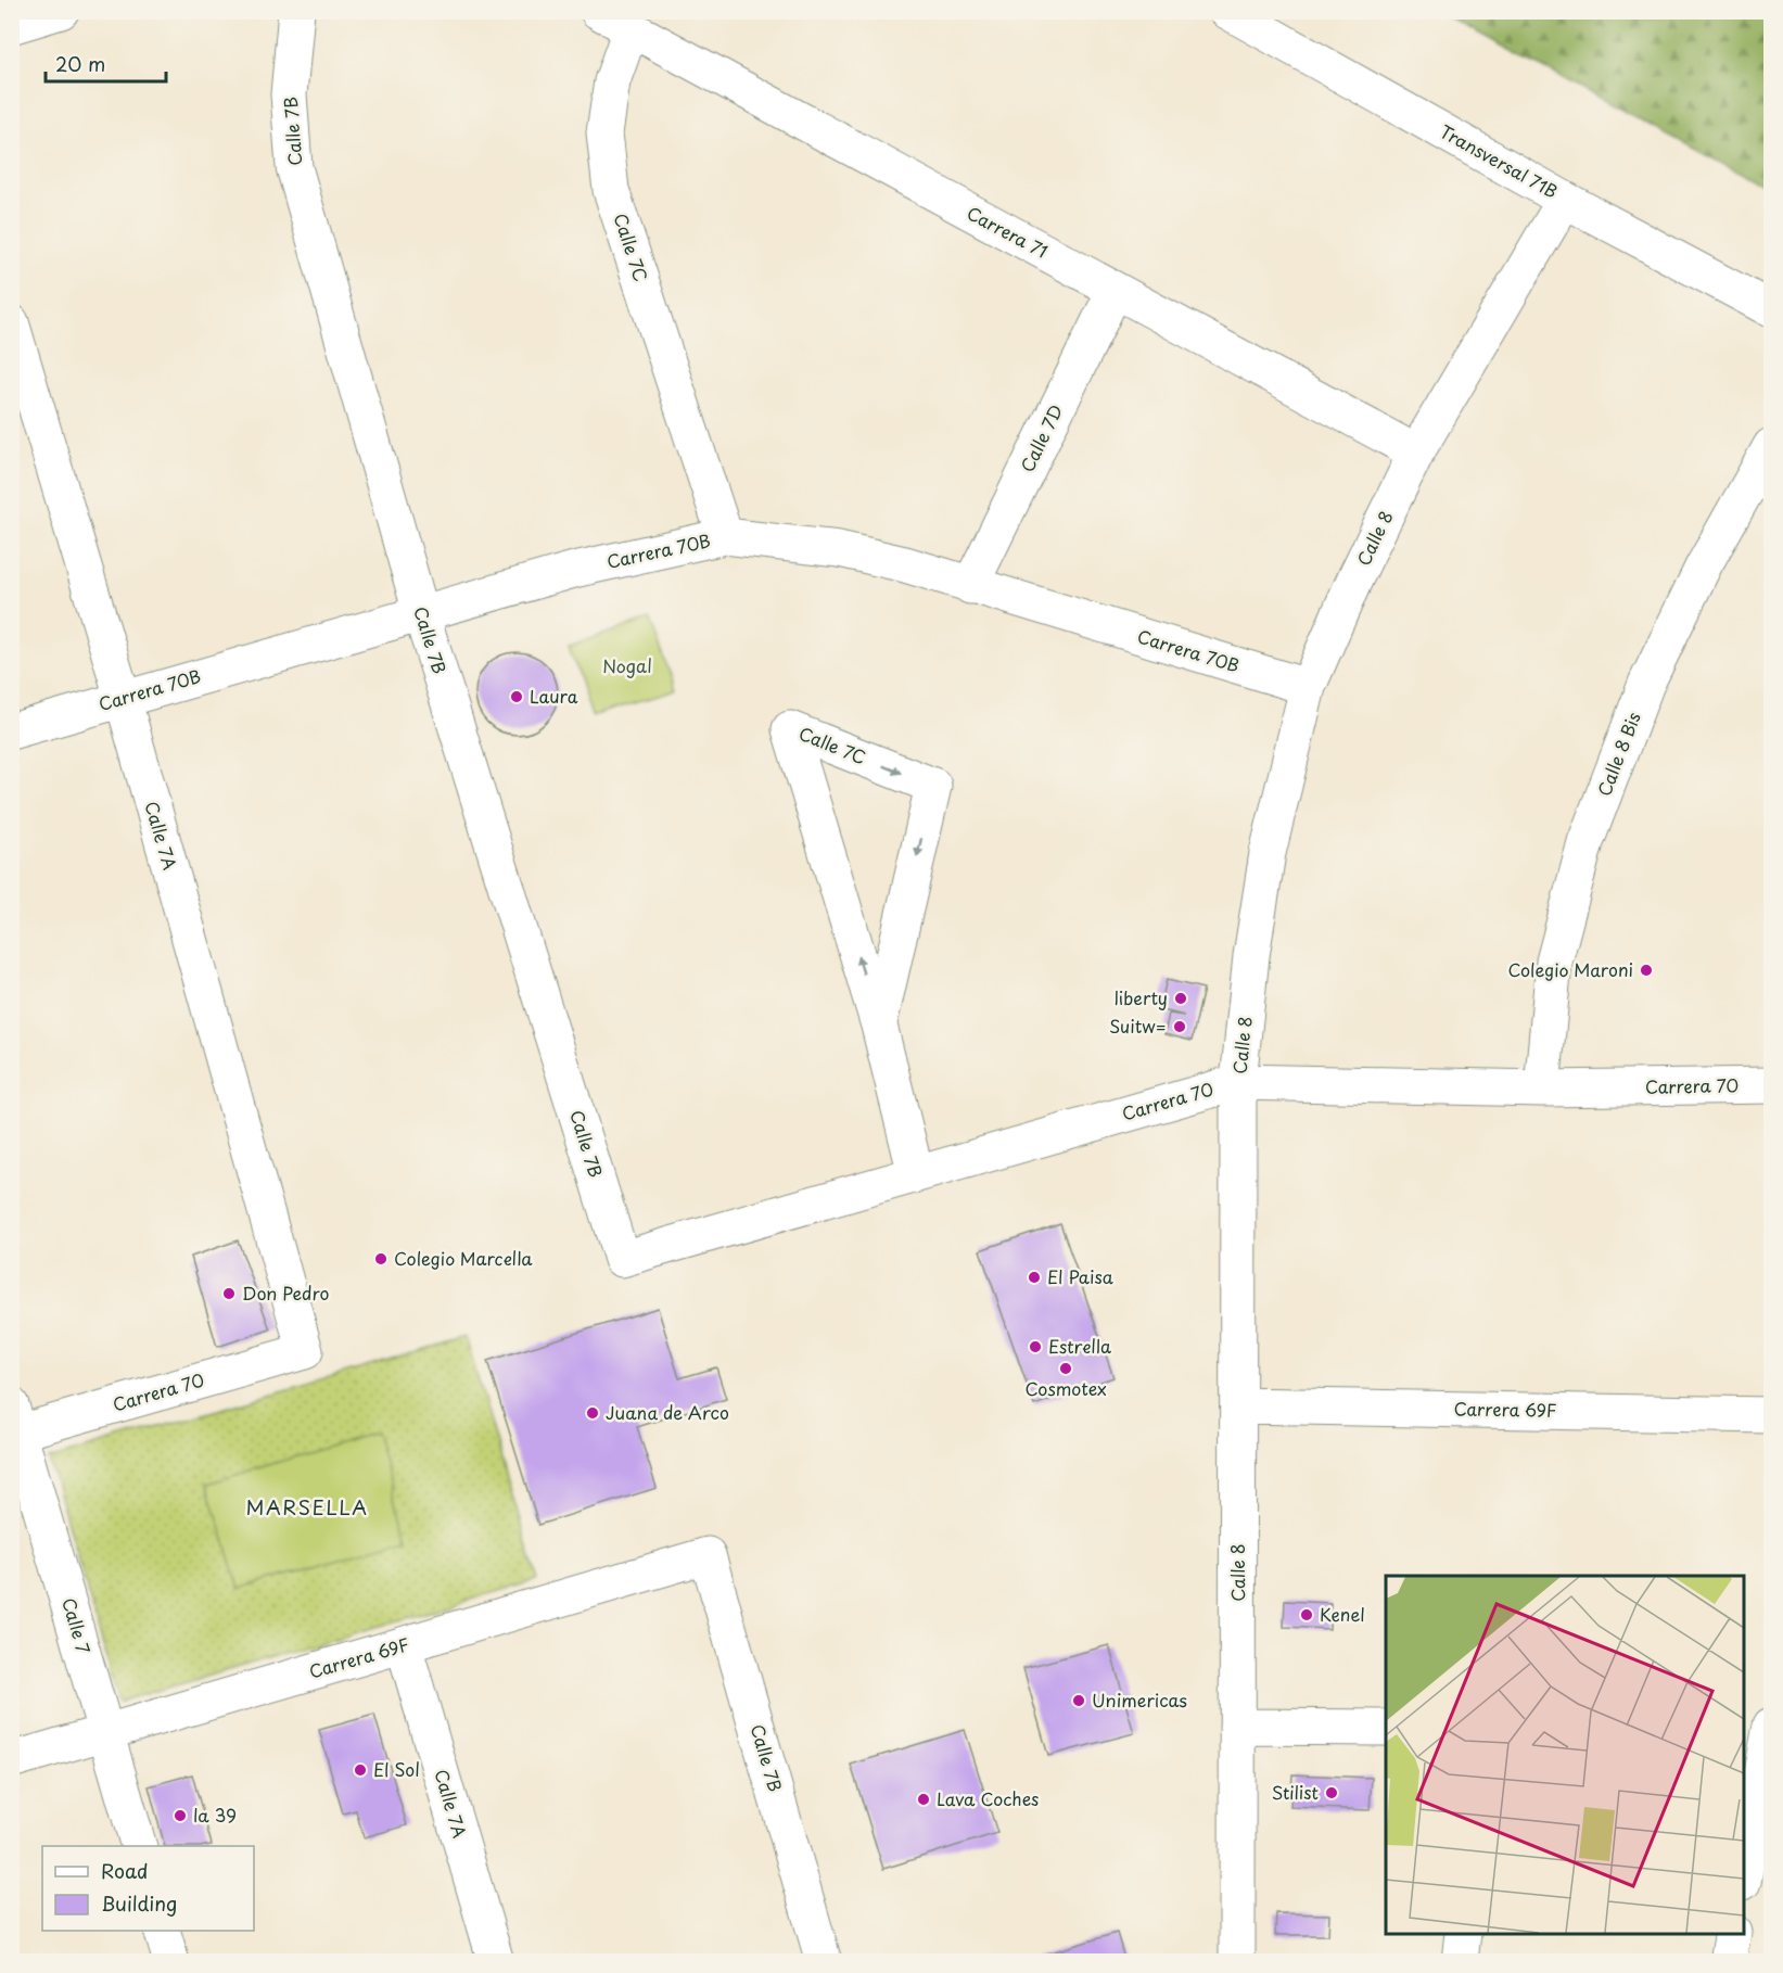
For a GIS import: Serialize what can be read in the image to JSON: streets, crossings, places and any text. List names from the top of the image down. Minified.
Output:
{"streets":{"street":["Calle 7B","Transversal 71B","Carrera 71","Calle 7C","Calle 7D","Calle 8","Carrera 70B","Calle 8 Bis","Calle 7A","Carrera 70","Carrera 69F","Calle 7"]},"crossings":[["Calle 7B","Carrera 70B"],["Calle 7B","Carrera 70"],["Calle 7B","Carrera 69F"],["Transversal 71B","Calle 8"],["Carrera 71","Calle 7C"],["Carrera 71","Calle 7D"],["Carrera 71","Calle 8"],["Calle 7C","Carrera 70B"],["Calle 7C","Carrera 70"],["Calle 7D","Carrera 70B"],["Calle 8","Carrera 70B"],["Calle 8","Carrera 70"],["Calle 8","Carrera 69F"],["Carrera 70B","Calle 7A"],["Calle 8 Bis","Carrera 70"],["Calle 7A","Carrera 70"],["Calle 7A","Carrera 69F"],["Carrera 70","Calle 7"],["Carrera 69F","Calle 7"]],"districts":["MARSELLA"],"parks":["Nogal"],"places":["Laura","Colegio Maroni","liberty","Suitw=","Colegio Marcella","El Paisa","Don Pedro","Estrella","Cosmotex","Juana de Arco","Kenel","Unimericas","El Sol","Stilist","Lava Coches","la 39"],"legend":["Road","Building"],"scale_bar":"20 m"}
